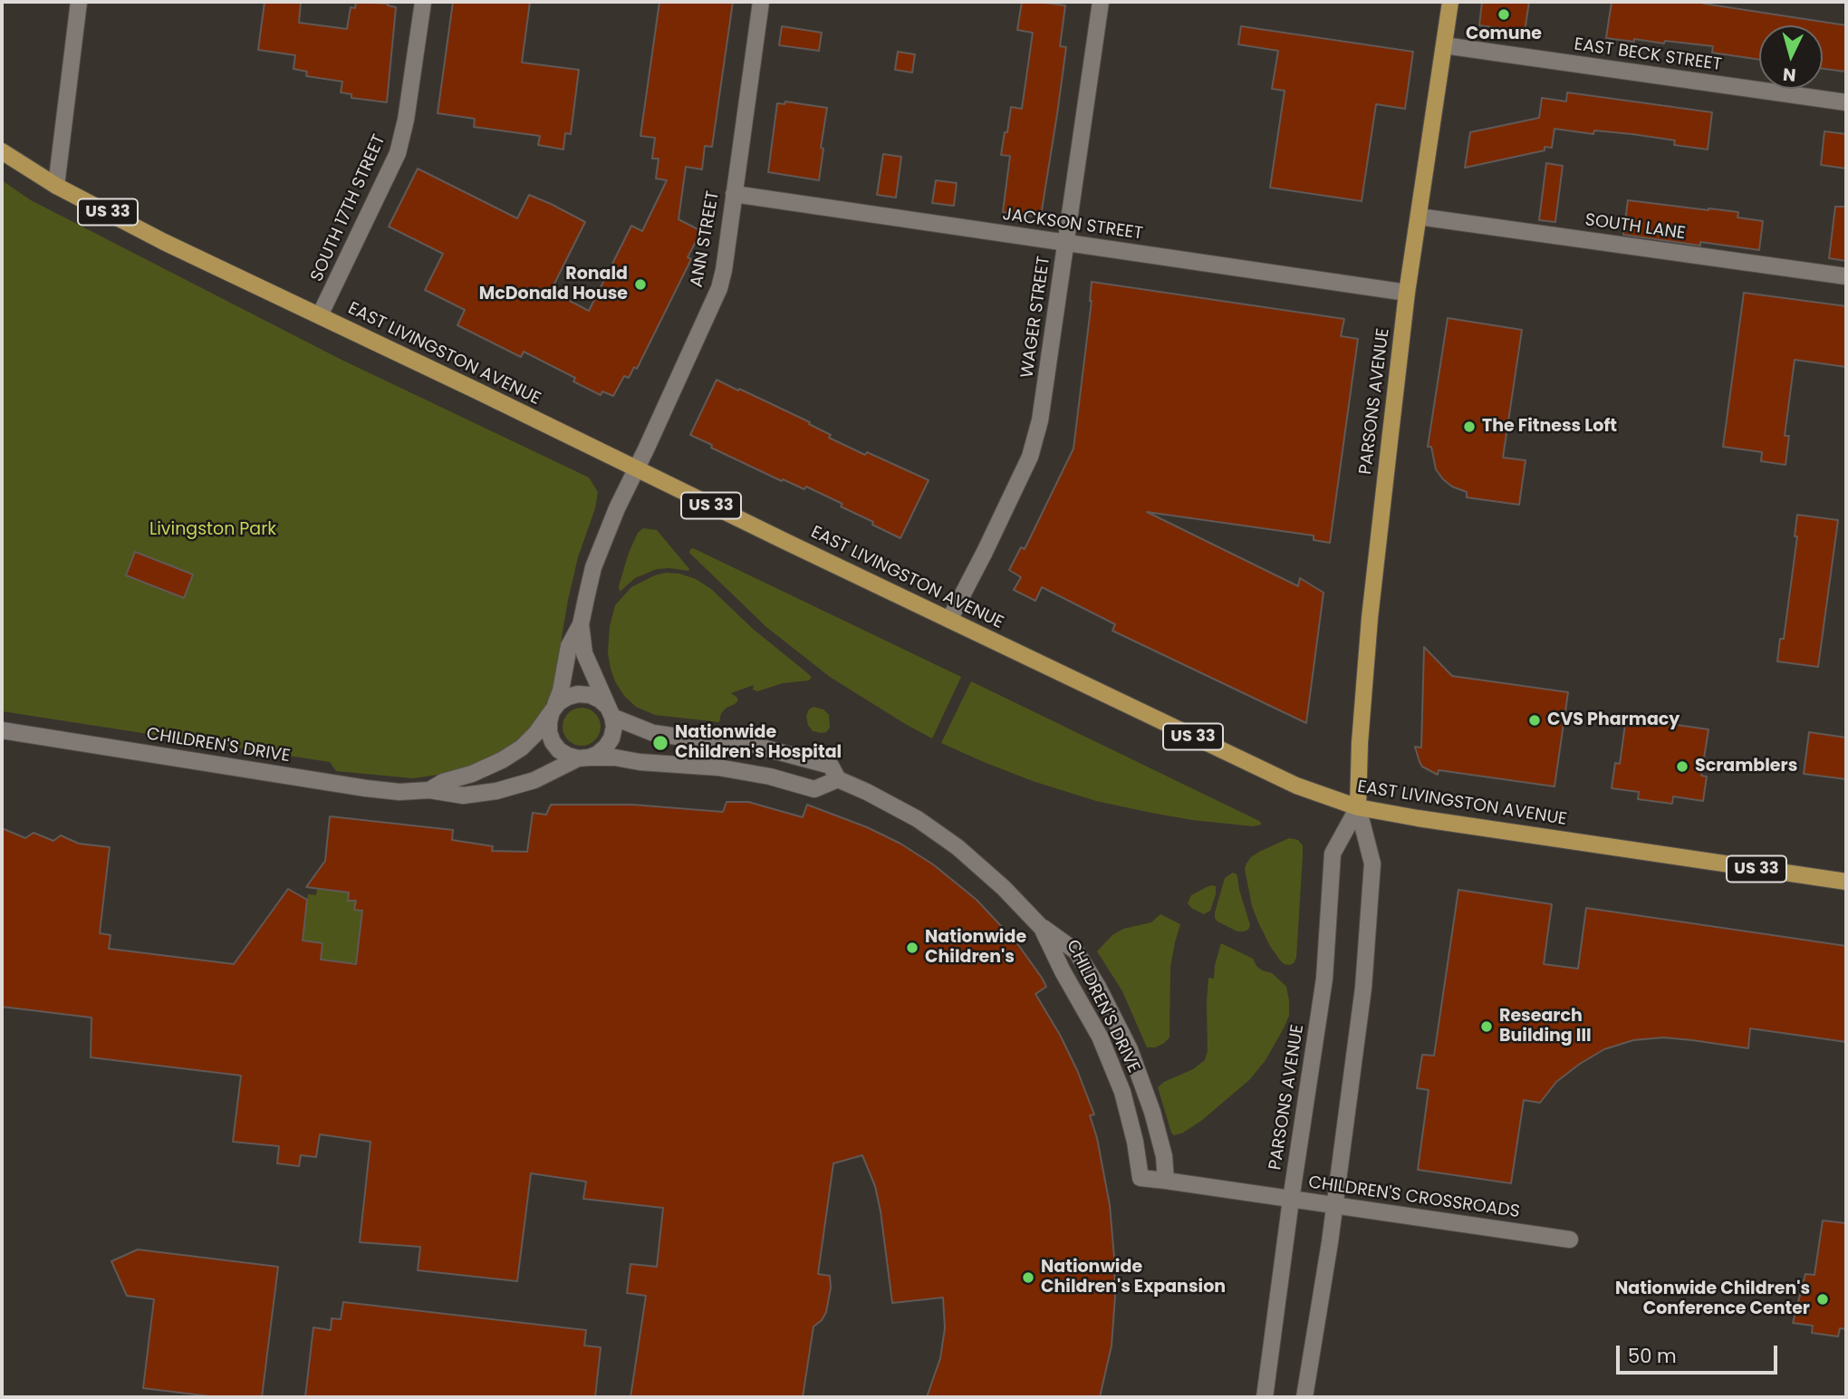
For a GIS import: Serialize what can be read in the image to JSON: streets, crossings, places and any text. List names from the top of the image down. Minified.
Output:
{"streets":{"main road":["US 33","EAST LIVINGSTON AVENUE","PARSONS AVENUE"],"street":["EAST BECK STREET","SOUTH 17TH STREET","JACKSON STREET","SOUTH LANE","ANN STREET","WAGER STREET","CHILDREN'S DRIVE","CHILDREN'S CROSSROADS"]},"crossings":[["EAST BECK STREET","PARSONS AVENUE"],["SOUTH 17TH STREET","EAST LIVINGSTON AVENUE"],["JACKSON STREET","ANN STREET"],["JACKSON STREET","WAGER STREET"],["JACKSON STREET","PARSONS AVENUE"],["SOUTH LANE","PARSONS AVENUE"],["ANN STREET","EAST LIVINGSTON AVENUE"],["WAGER STREET","EAST LIVINGSTON AVENUE"],["EAST LIVINGSTON AVENUE","PARSONS AVENUE"],["PARSONS AVENUE","CHILDREN'S CROSSROADS"],["CHILDREN'S DRIVE","CHILDREN'S CROSSROADS"]],"parks":["Livingston Park"],"places":["Comune","Ronald McDonald House","The Fitness Loft","CVS Pharmacy","Nationwide Children's Hospital","Scramblers","Nationwide Children's","Research Building III","Nationwide Children's Expansion","Nationwide Children's Conference Center"],"scale_bar":"50 m","north":"bottom"}
